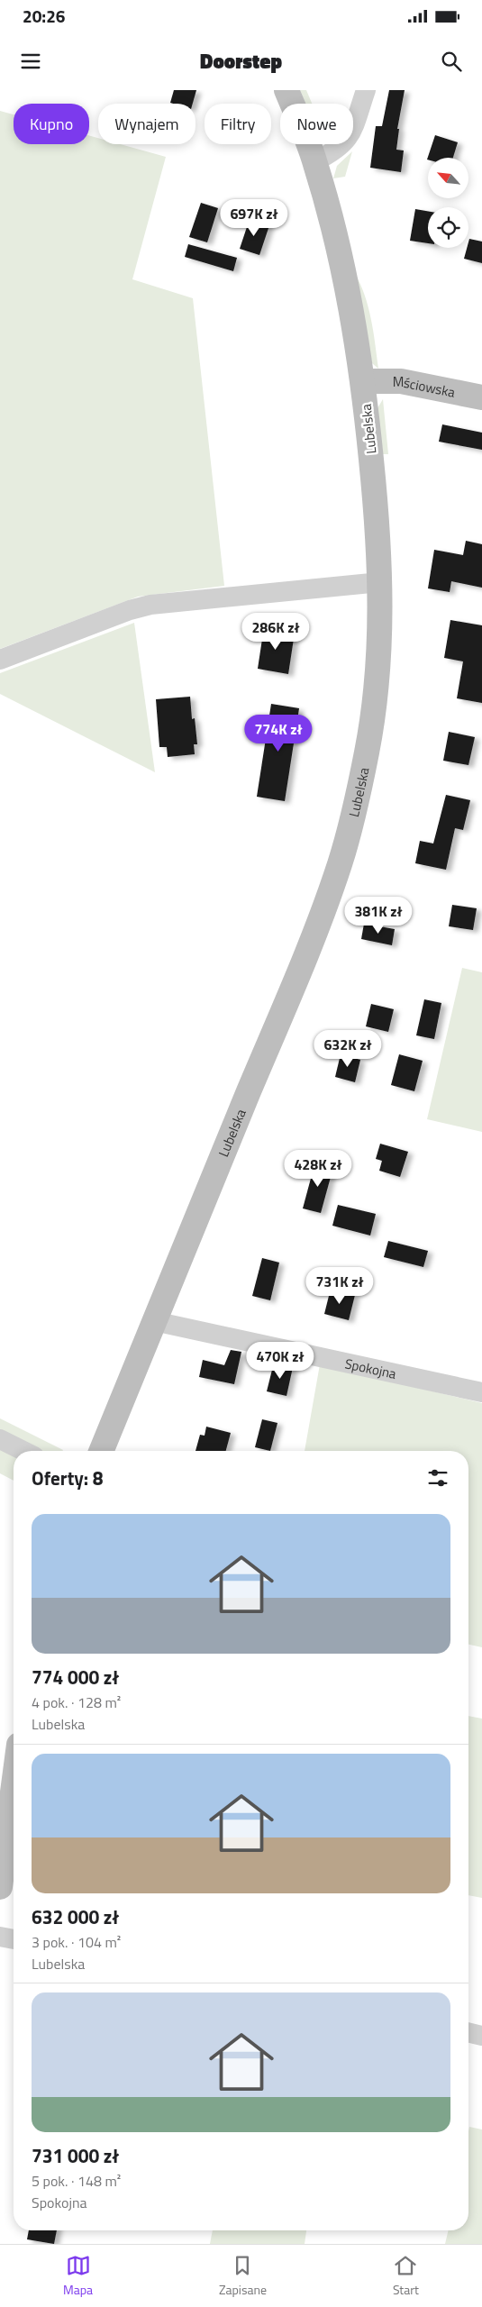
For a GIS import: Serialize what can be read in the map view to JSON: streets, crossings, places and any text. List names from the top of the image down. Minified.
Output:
{"streets":{"main road":["Mściowska","Lubelska"],"street":["Spokojna"]},"crossings":[["Mściowska","Lubelska"],["Lubelska","Spokojna"]],"north":"top left","page":{"status":"20:26","header":"Doorstep","chip":["Kupno","Wynajem","Filtry","Nowe"],"price":["697K zł","286K zł","774K zł","381K zł","632K zł","428K zł","731K zł","470K zł"],"heading":"Oferty: 8","list":[{"name":"774 000 zł","note":"4 pok. · 128 m² · Lubelska"},{"name":"632 000 zł","note":"3 pok. · 104 m² · Lubelska"},{"name":"731 000 zł","note":"5 pok. · 148 m² · Spokojna"}],"tabs":["Mapa","Zapisane","Start"]}}
